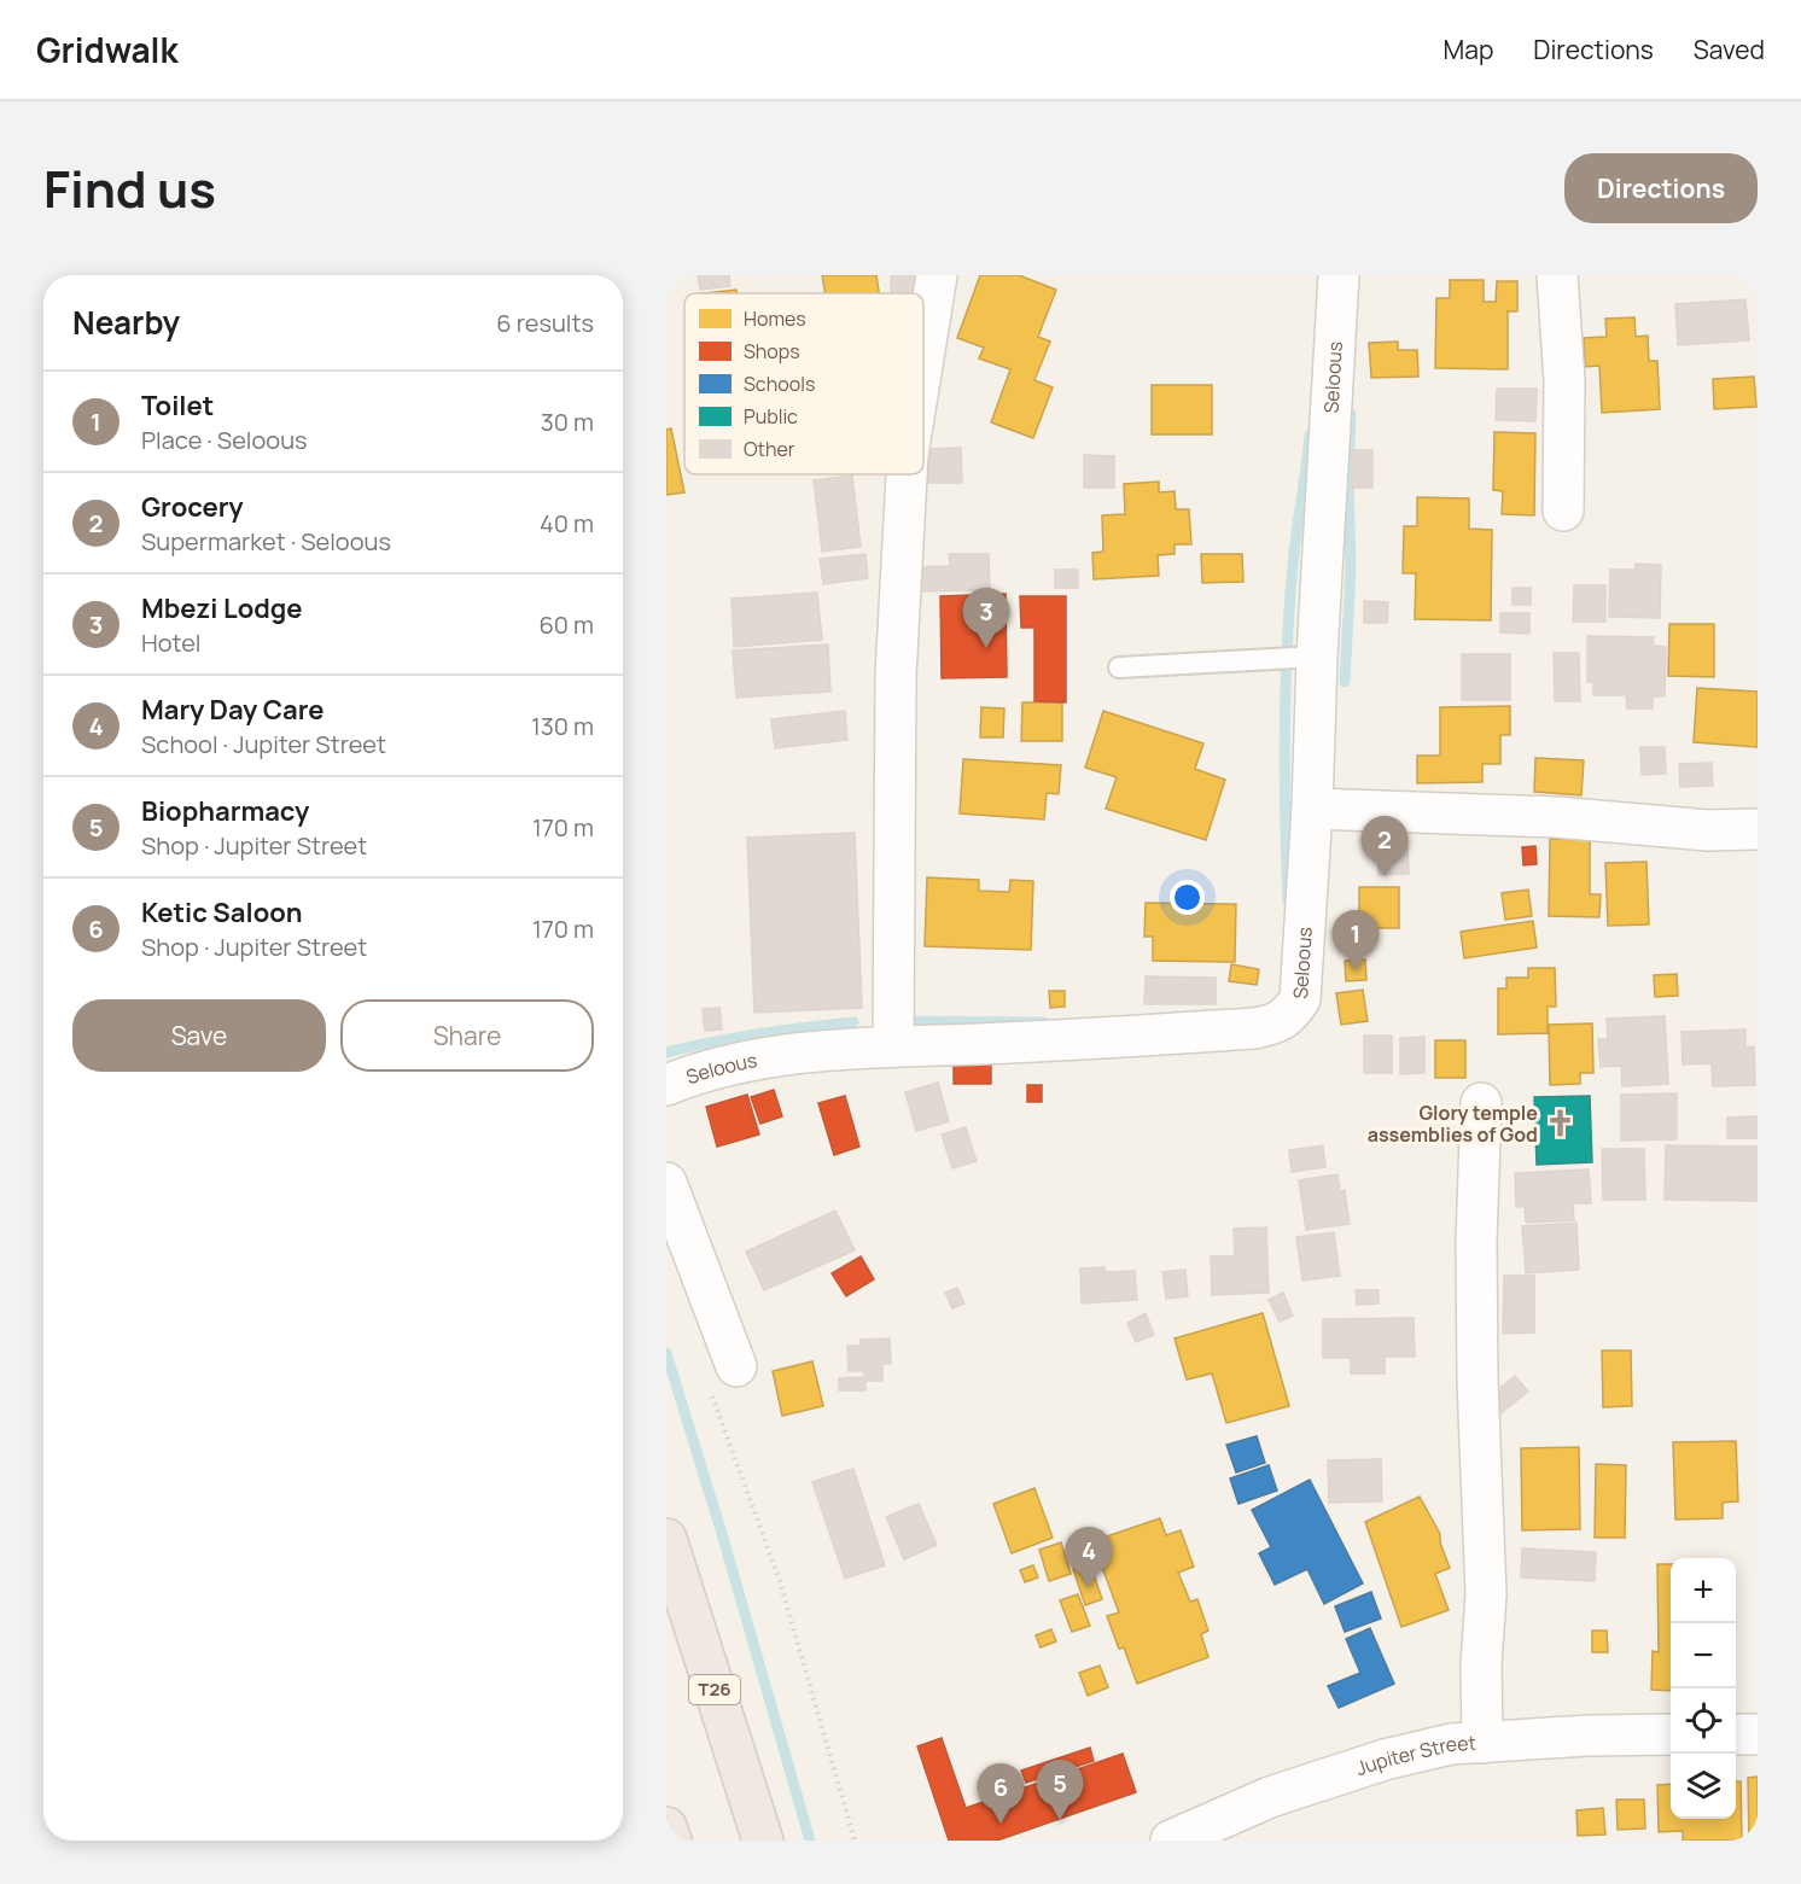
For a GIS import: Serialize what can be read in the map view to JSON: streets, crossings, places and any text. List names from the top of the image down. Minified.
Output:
{"streets":{"highway":["T26"],"street":["Seloous","Jupiter Street"]},"places":{"church":["Glory temple assemblies of God"]},"legend":["Homes","Shops","Schools","Public","Other"],"page":{"header":"Gridwalk","nav":["Map","Directions","Saved"],"title":"Find us","buttons":["Directions",["Save","Share"]],"heading":["Nearby","6 results"],"list":[{"mark":"1","name":"Toilet","note":"Place · Seloous","value":"30 m"},{"mark":"2","name":"Grocery","note":"Supermarket · Seloous","value":"40 m"},{"mark":"3","name":"Mbezi Lodge","note":"Hotel","value":"60 m"},{"mark":"4","name":"Mary Day Care","note":"School · Jupiter Street","value":"130 m"},{"mark":"5","name":"Biopharmacy","note":"Shop · Jupiter Street","value":"170 m"},{"mark":"6","name":"Ketic Saloon","note":"Shop · Jupiter Street","value":"170 m"}],"pins":["3","2","1","4","5","6"],"map_buttons":["+","−"]}}
